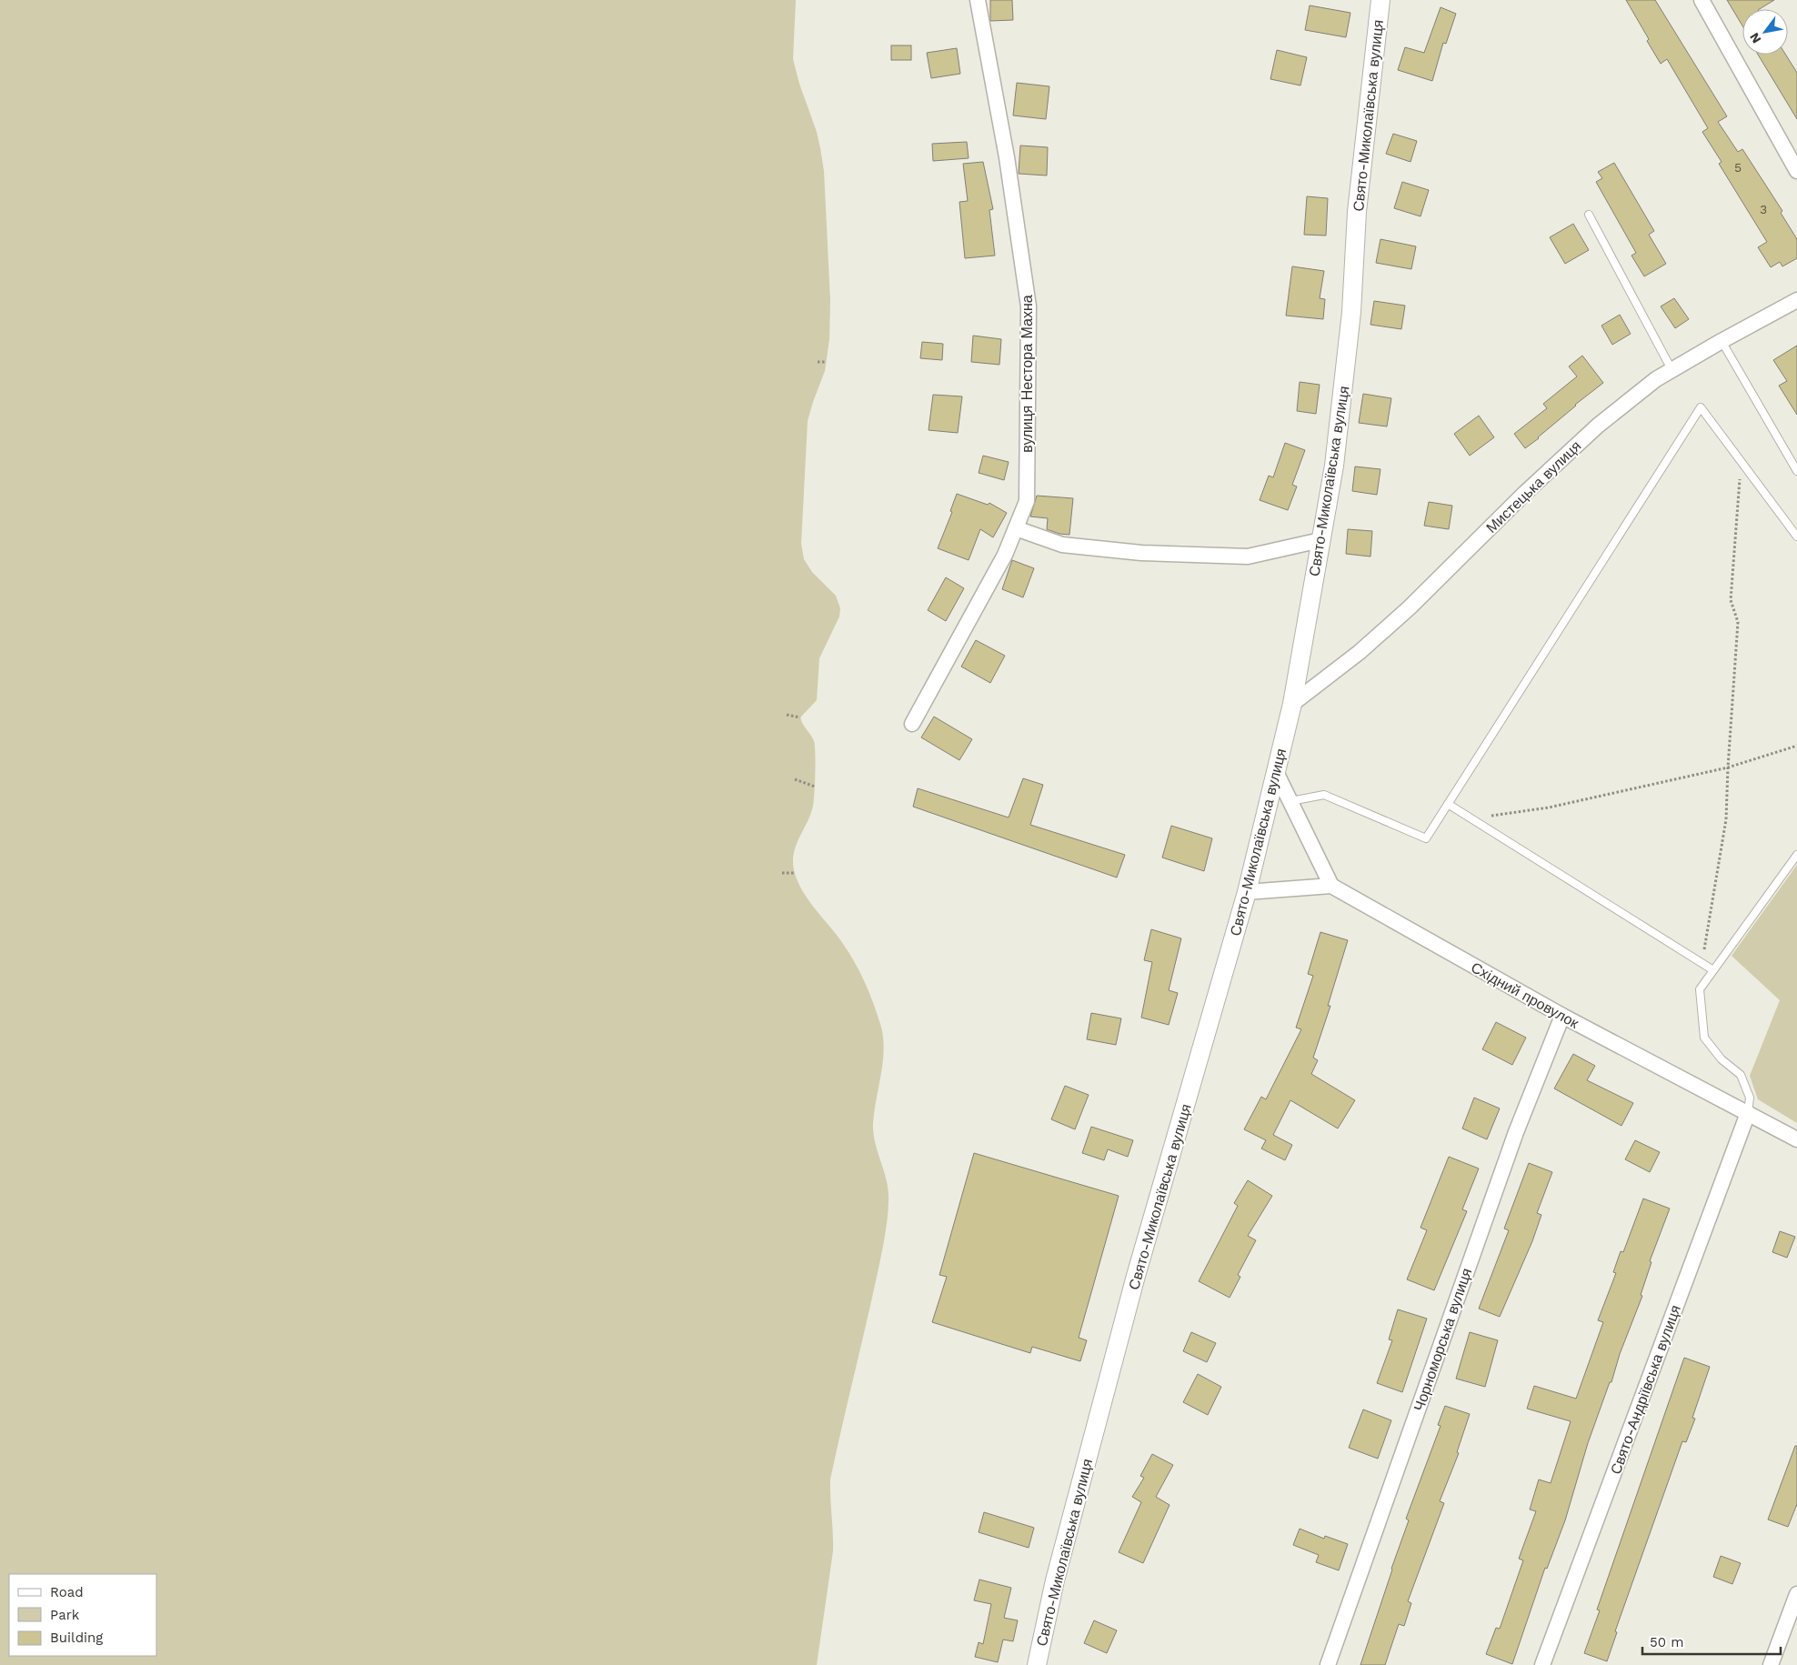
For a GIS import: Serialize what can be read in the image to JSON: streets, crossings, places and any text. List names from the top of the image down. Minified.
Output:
{"streets":{"street":["Свято-Миколаївська вулиця","вулиця Нестора Махна","Мистецька вулиця","Східний провулок","Чорноморська вулиця","Свято-Андріївська вулиця"]},"crossings":[["Свято-Миколаївська вулиця","Мистецька вулиця"],["Східний провулок","Чорноморська вулиця"],["Східний провулок","Свято-Андріївська вулиця"]],"house_numbers":["5","3"],"legend":["Road","Park","Building"],"scale_bar":"50 m","north":"bottom left"}
